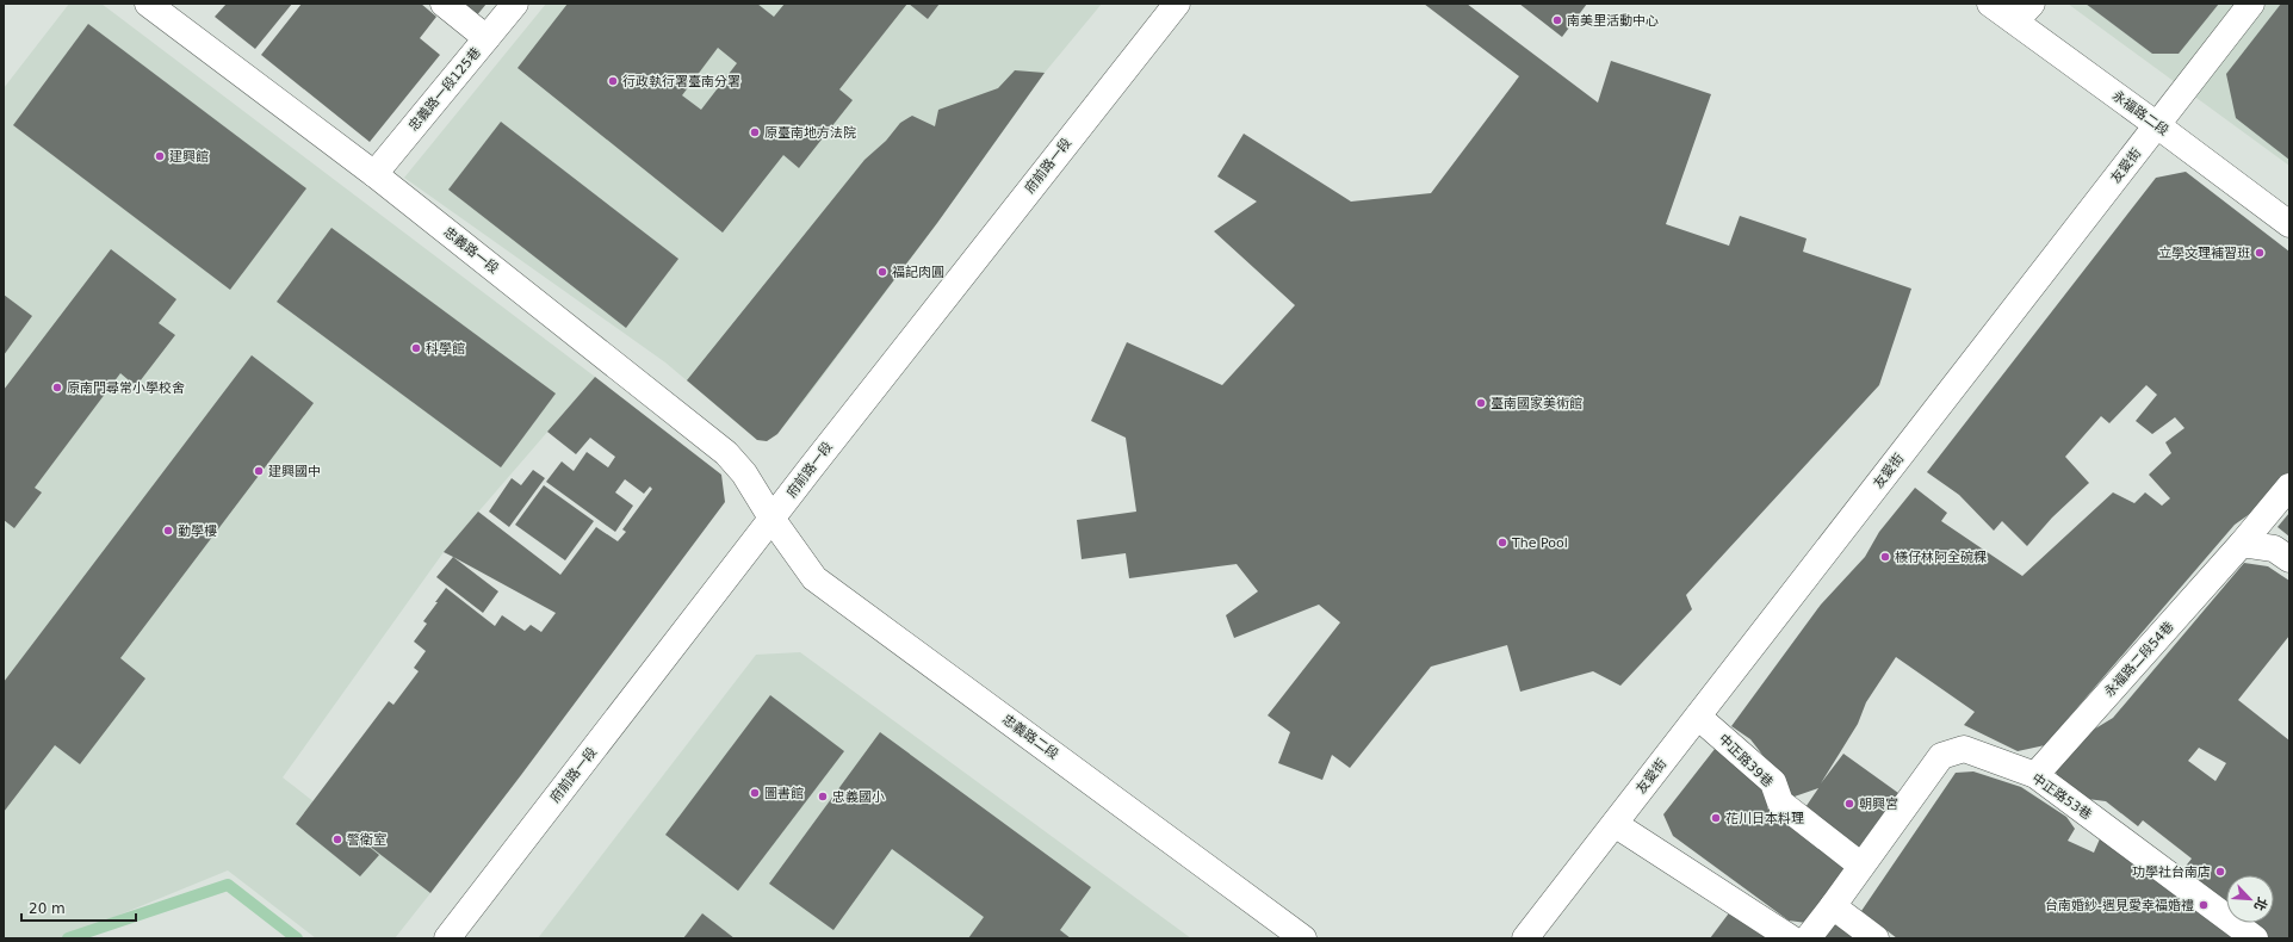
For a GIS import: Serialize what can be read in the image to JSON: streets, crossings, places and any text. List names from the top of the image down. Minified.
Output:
{"streets":{"street":["忠義路一段125巷","永福路二段","府前路一段","友愛街","忠義路一段","永福路二段54巷","忠義路二段","中正路39巷","中正路53巷"]},"crossings":[["忠義路一段125巷","忠義路一段"],["永福路二段","友愛街"],["府前路一段","忠義路一段"],["府前路一段","忠義路二段"],["友愛街","中正路39巷"],["忠義路一段","忠義路二段"],["永福路二段54巷","中正路53巷"],["中正路39巷","中正路53巷"]],"places":["南美里活動中心","行政執行署臺南分署","原臺南地方法院","建興館","立學文理補習班","福記肉圓","科學館","原南門尋常小學校舍","臺南國家美術館","建興國中","勤學樓","The Pool","檨仔林阿全碗粿","圖書館","忠義國小","朝興宮","花川日本料理","警衛室","功學社台南店","台南婚紗-遇見愛幸福婚禮"],"scale_bar":"20 m","north":"bottom right"}
